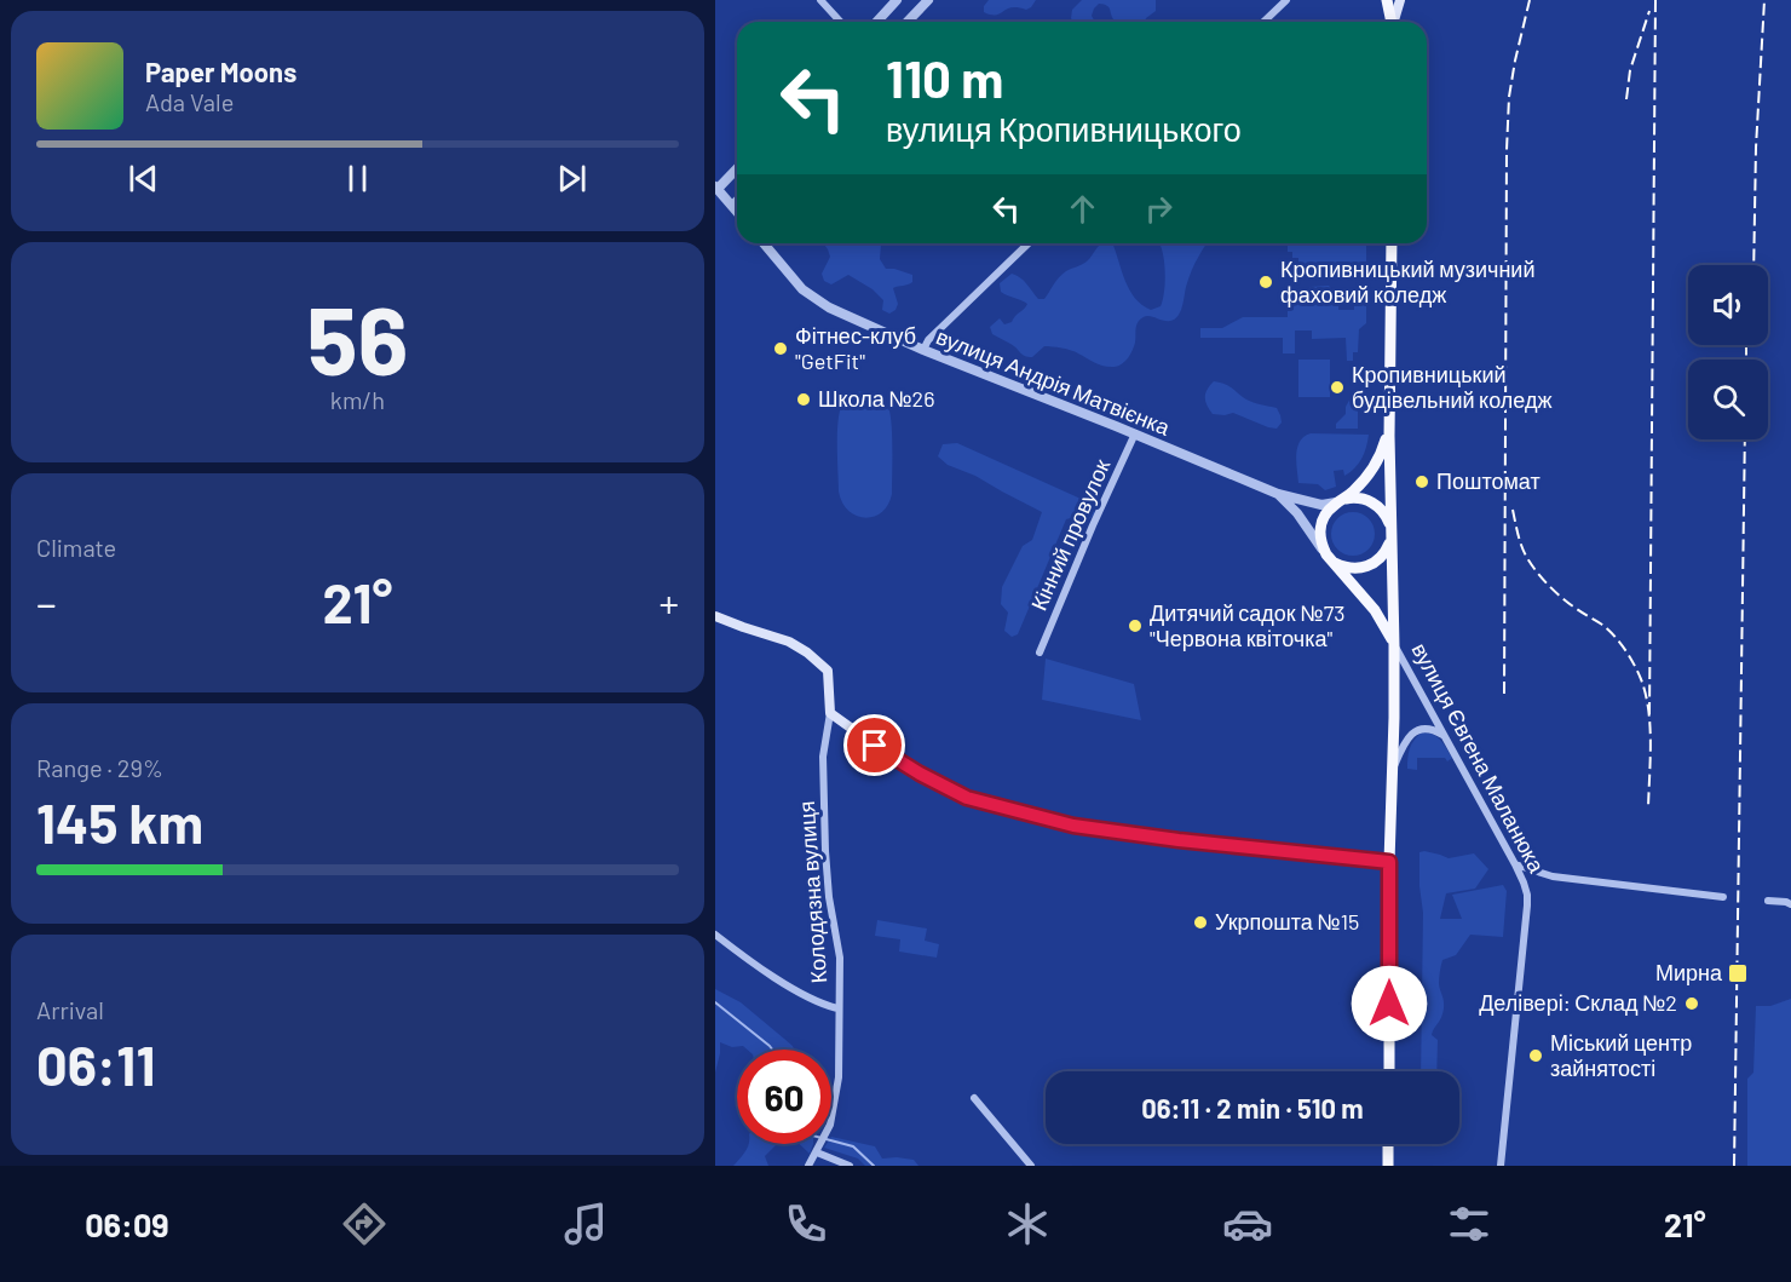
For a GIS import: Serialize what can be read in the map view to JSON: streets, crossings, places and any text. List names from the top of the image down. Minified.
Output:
{"streets":{"main road":["вулиця Євгена Маланюка"],"street":["вулиця Андрія Матвієнка","Кінний провулок","Колодязна вулиця"]},"crossings":[["вулиця Андрія Матвієнка","Кінний провулок"],["вулиця Андрія Матвієнка","вулиця Євгена Маланюка"]],"places":{"other":["Кропивницький музичний фаховий коледж","Фітнес-клуб \"GetFit\"","Кропивницький будівельний коледж","Школа №26","Поштомат","Дитячий садок №73 \"Червона квіточка\"","Укрпошта №15","Делівері: Склад №2","Міський центр зайнятості"],"transit":["Мирна"]},"page":{"turn":["110 m","вулиця Кропивницького"],"song":["Paper Moons","Ada Vale"],"tile":[["56","km/h"],"Climate",["Range · 29%","145 km"],["Arrival","06:11"]],"heat":["−","21°","+"],"limit":"60","trip":"06:11 · 2 min · 510 m","tabs":["06:09","21°"]}}
